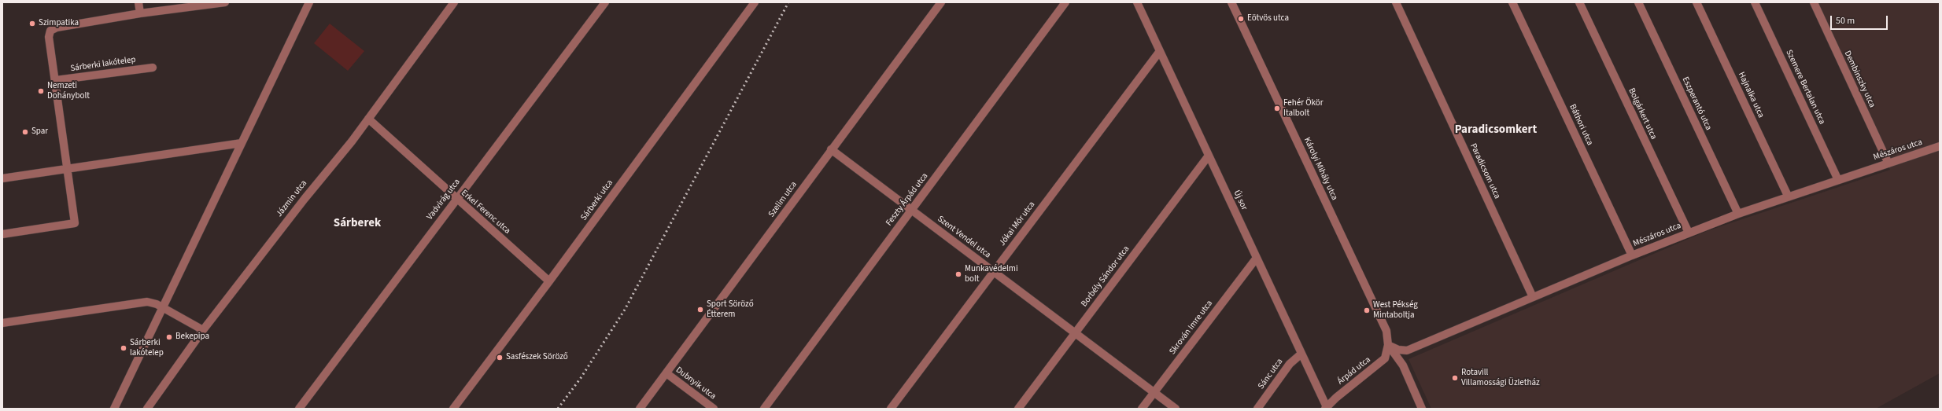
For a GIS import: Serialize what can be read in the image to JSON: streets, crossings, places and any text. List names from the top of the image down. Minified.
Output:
{"streets":{"street":["Sárberki lakótelep","Dembinszky utca","Szemere Bertalan utca","Hajnalka utca","Eszperantó utca","Bolgárkert utca","Báthori utca","Mészáros utca","Károlyi Mihály utca","Paradicsom utca","Jázmin utca","Vadvirág utca","Szelim utca","Feszty Árpád utca","Sárberki utca","Új sor","Erkel Ferenc utca","Jókai Mór utca","Szent Vendel utca","Borbély Sándor utca","Skrován Imre utca","Árpád utca","Sánc utca","Dubnyik utca"]},"crossings":[["Dembinszky utca","Mészáros utca"],["Szemere Bertalan utca","Mészáros utca"],["Hajnalka utca","Mészáros utca"],["Eszperantó utca","Mészáros utca"],["Bolgárkert utca","Mészáros utca"],["Báthori utca","Mészáros utca"],["Mészáros utca","Károlyi Mihály utca"],["Mészáros utca","Paradicsom utca"],["Mészáros utca","Árpád utca"],["Károlyi Mihály utca","Árpád utca"],["Jázmin utca","Erkel Ferenc utca"],["Vadvirág utca","Erkel Ferenc utca"],["Szelim utca","Szent Vendel utca"],["Szelim utca","Dubnyik utca"],["Feszty Árpád utca","Szent Vendel utca"],["Sárberki utca","Erkel Ferenc utca"],["Új sor","Jókai Mór utca"],["Új sor","Borbély Sándor utca"],["Új sor","Skrován Imre utca"],["Új sor","Árpád utca"],["Új sor","Sánc utca"],["Jókai Mór utca","Szent Vendel utca"],["Szent Vendel utca","Borbély Sándor utca"],["Szent Vendel utca","Skrován Imre utca"]],"districts":["Paradicsomkert","Sárberek"],"places":["Eötvös utca","Szimpatika","Nemzeti Dohánybolt","Fehér Ökör Italbolt","Spar","Munkavédelmi bolt","Sport Söröző Étterem","West Pékség Mintaboltja","Bekepipa","Sárberki lakótelep","Sasfészek Söröző","Rotavill Villamossági Üzletház"],"scale_bar":"50 m"}
